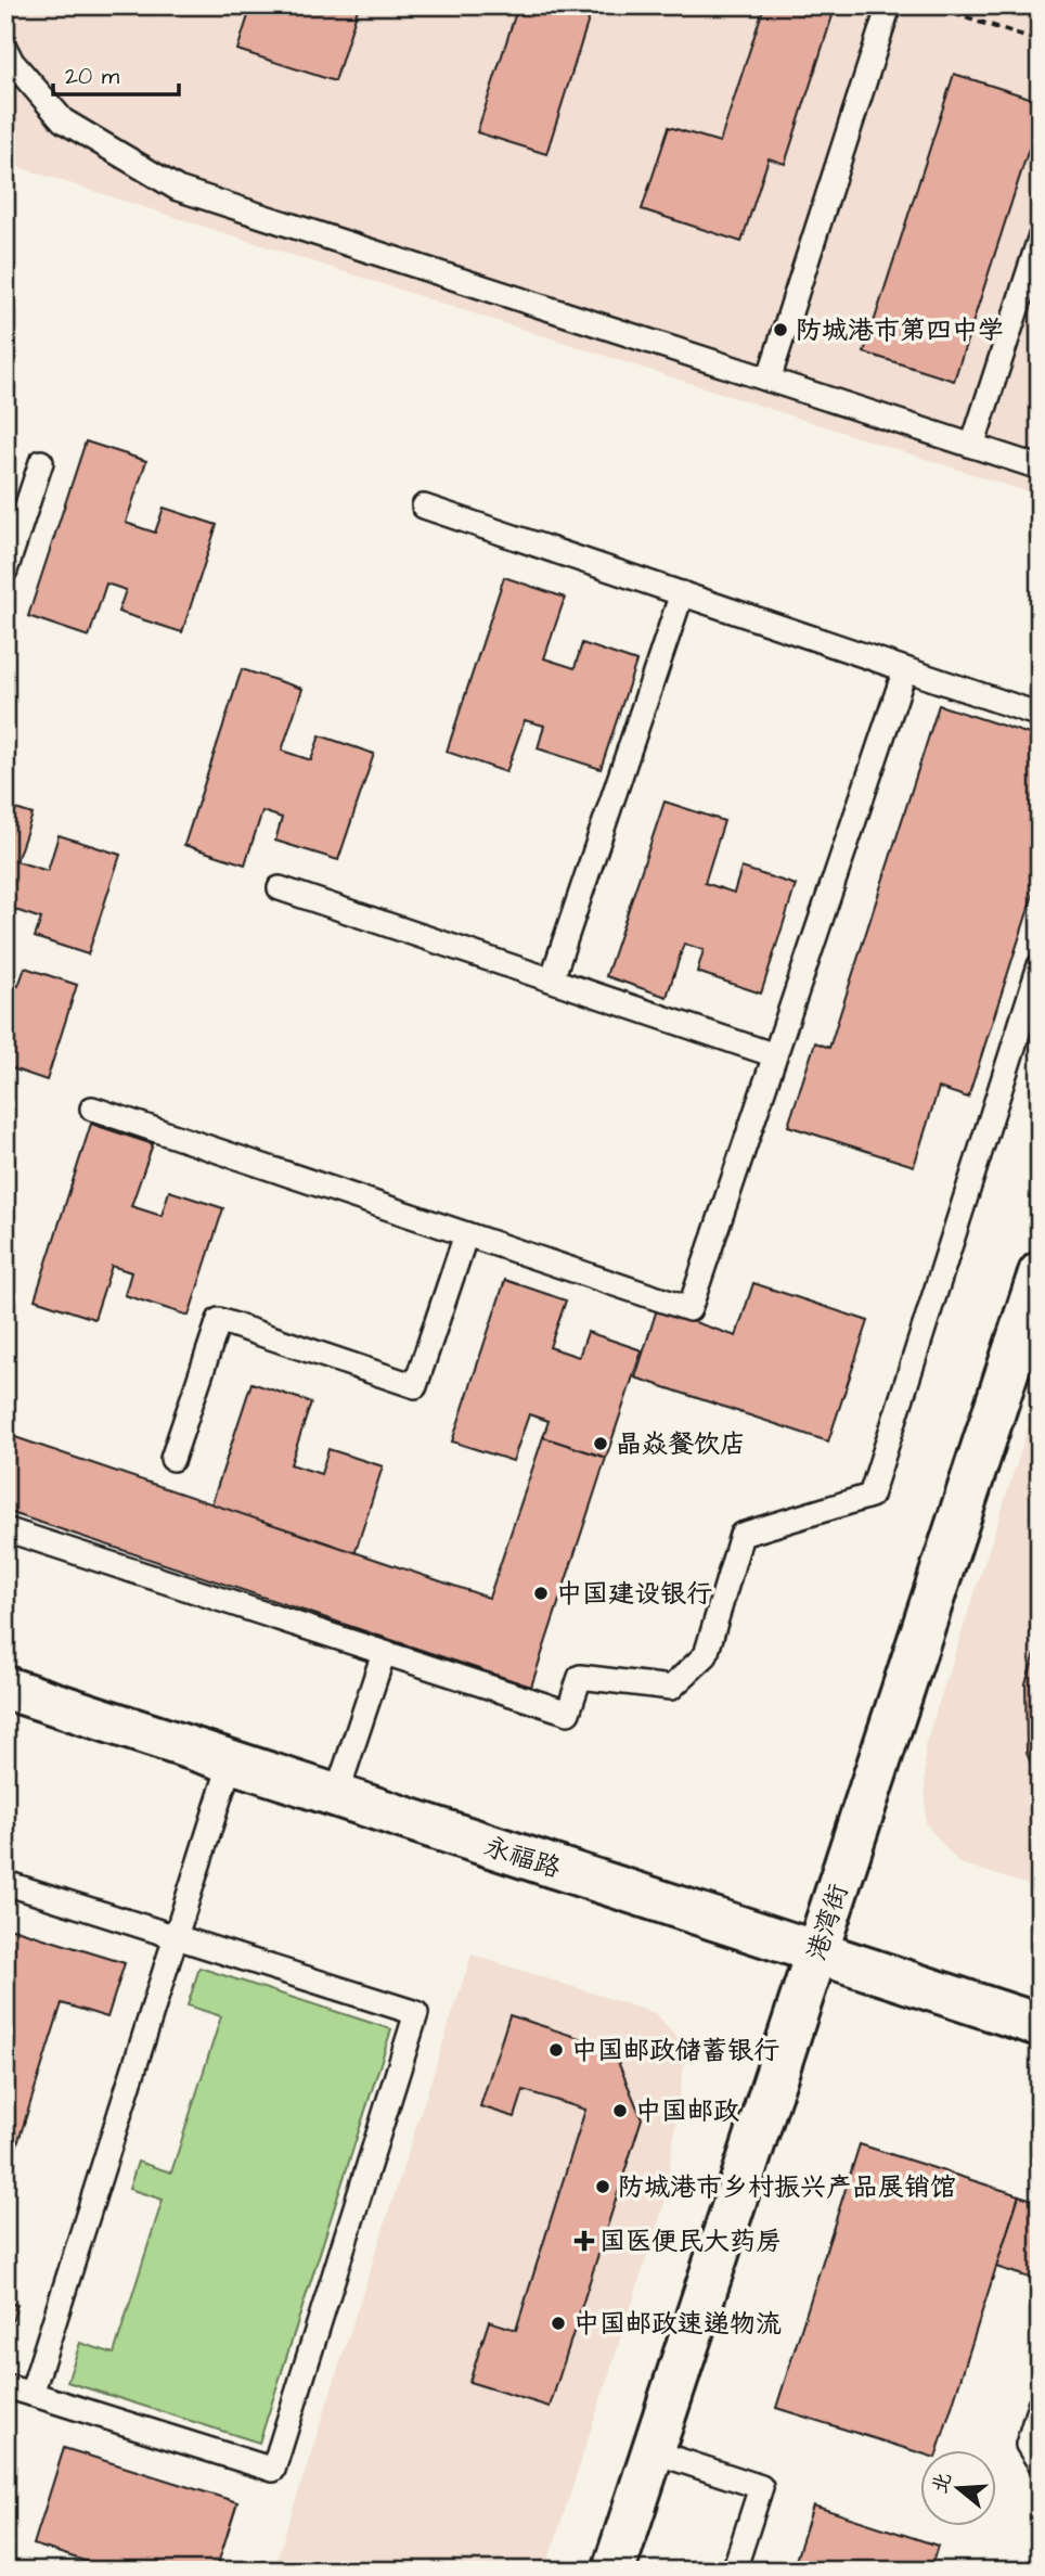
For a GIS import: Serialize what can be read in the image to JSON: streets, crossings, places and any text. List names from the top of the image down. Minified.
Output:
{"streets":{"street":["永福路","港湾街"]},"crossings":[["永福路","港湾街"]],"places":{"other":["防城港市第四中学","晶焱餐饮店","中国建设银行","中国邮政储蓄银行","中国邮政","防城港市乡村振兴产品展销馆","中国邮政速递物流"],"health":["国医便民大药房"]},"scale_bar":"20 m","north":"left"}
